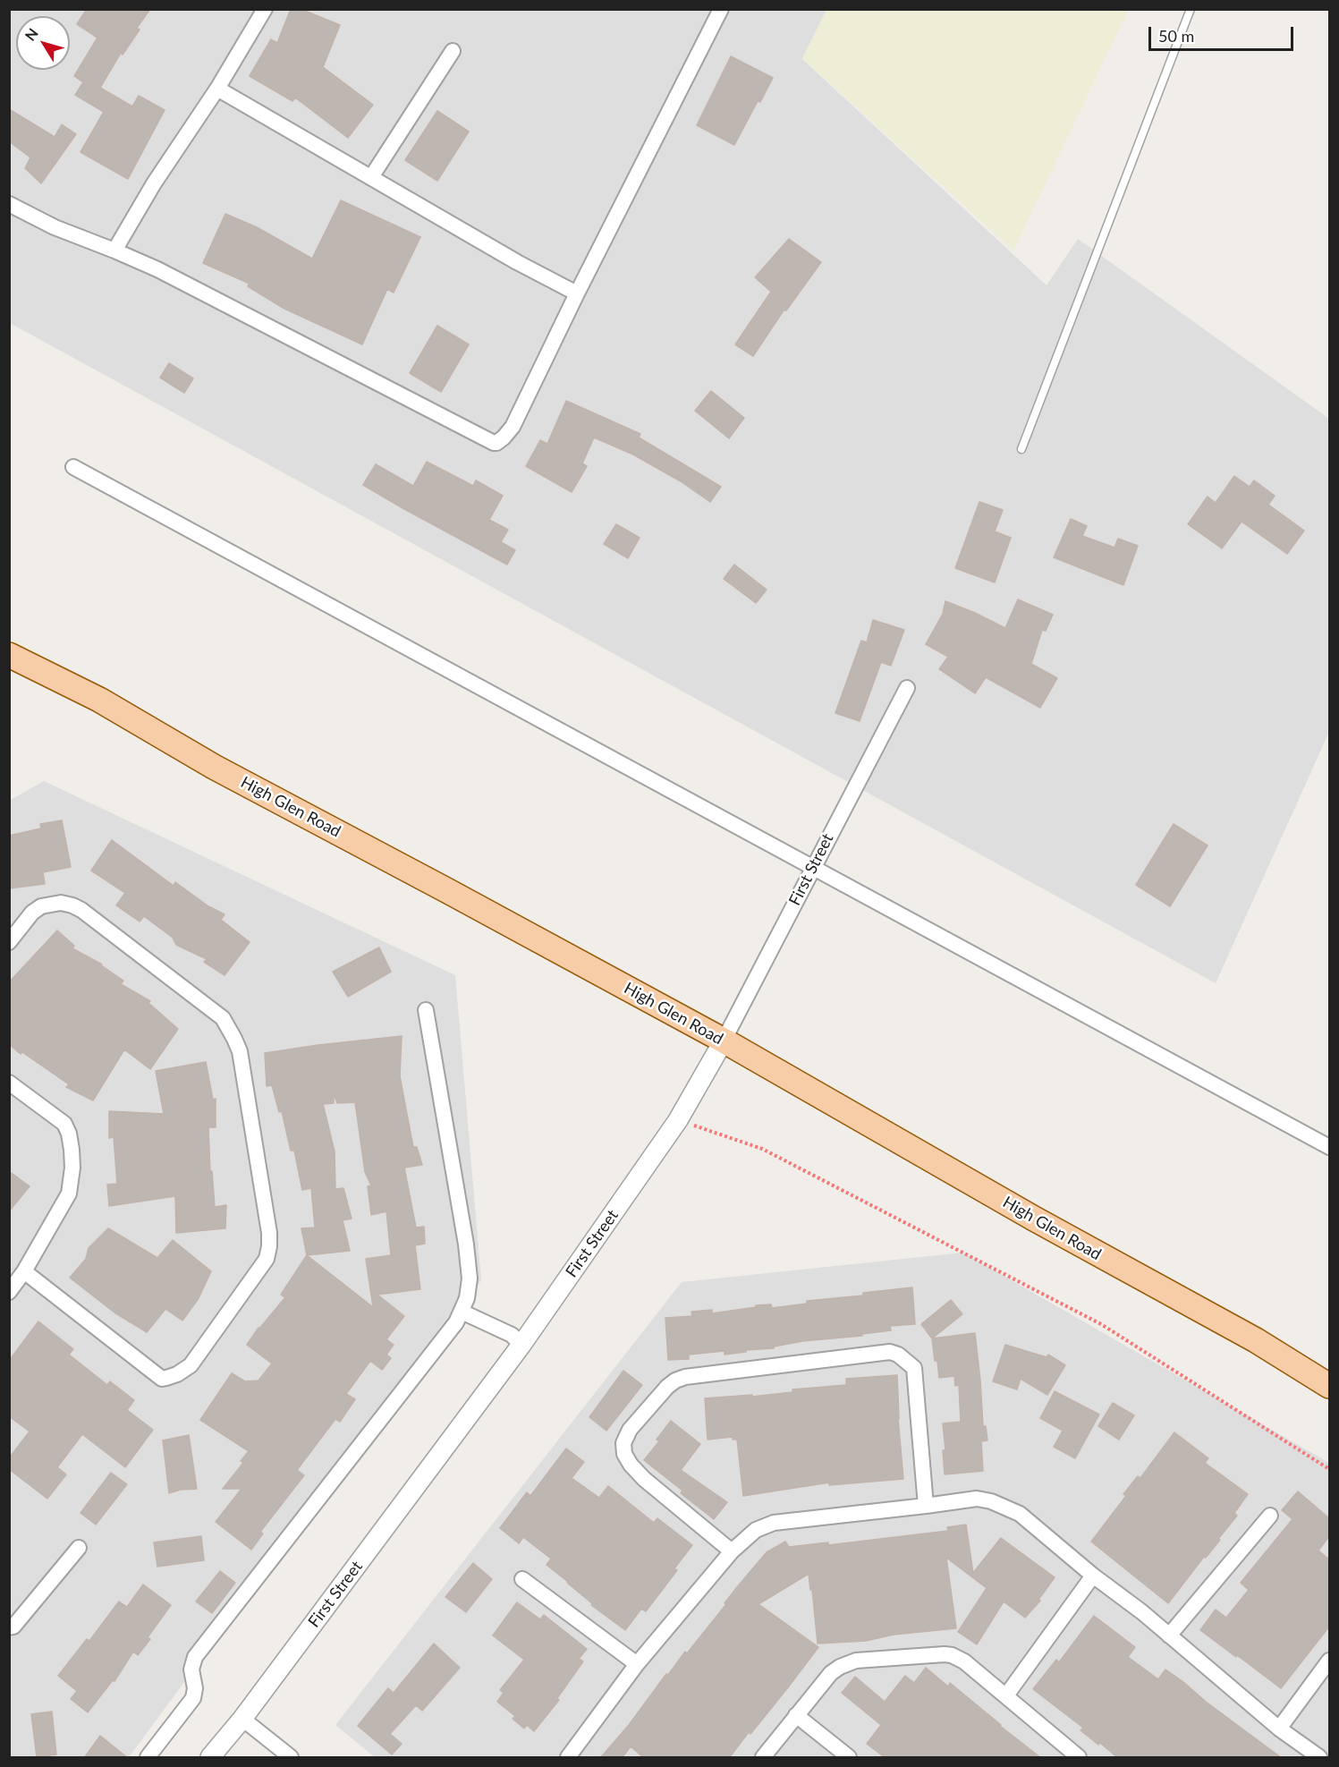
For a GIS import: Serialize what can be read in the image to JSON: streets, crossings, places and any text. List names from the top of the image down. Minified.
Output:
{"streets":{"main road":["High Glen Road"],"street":["First Street"]},"crossings":[["High Glen Road","First Street"]],"scale_bar":"50 m","north":"top left"}
